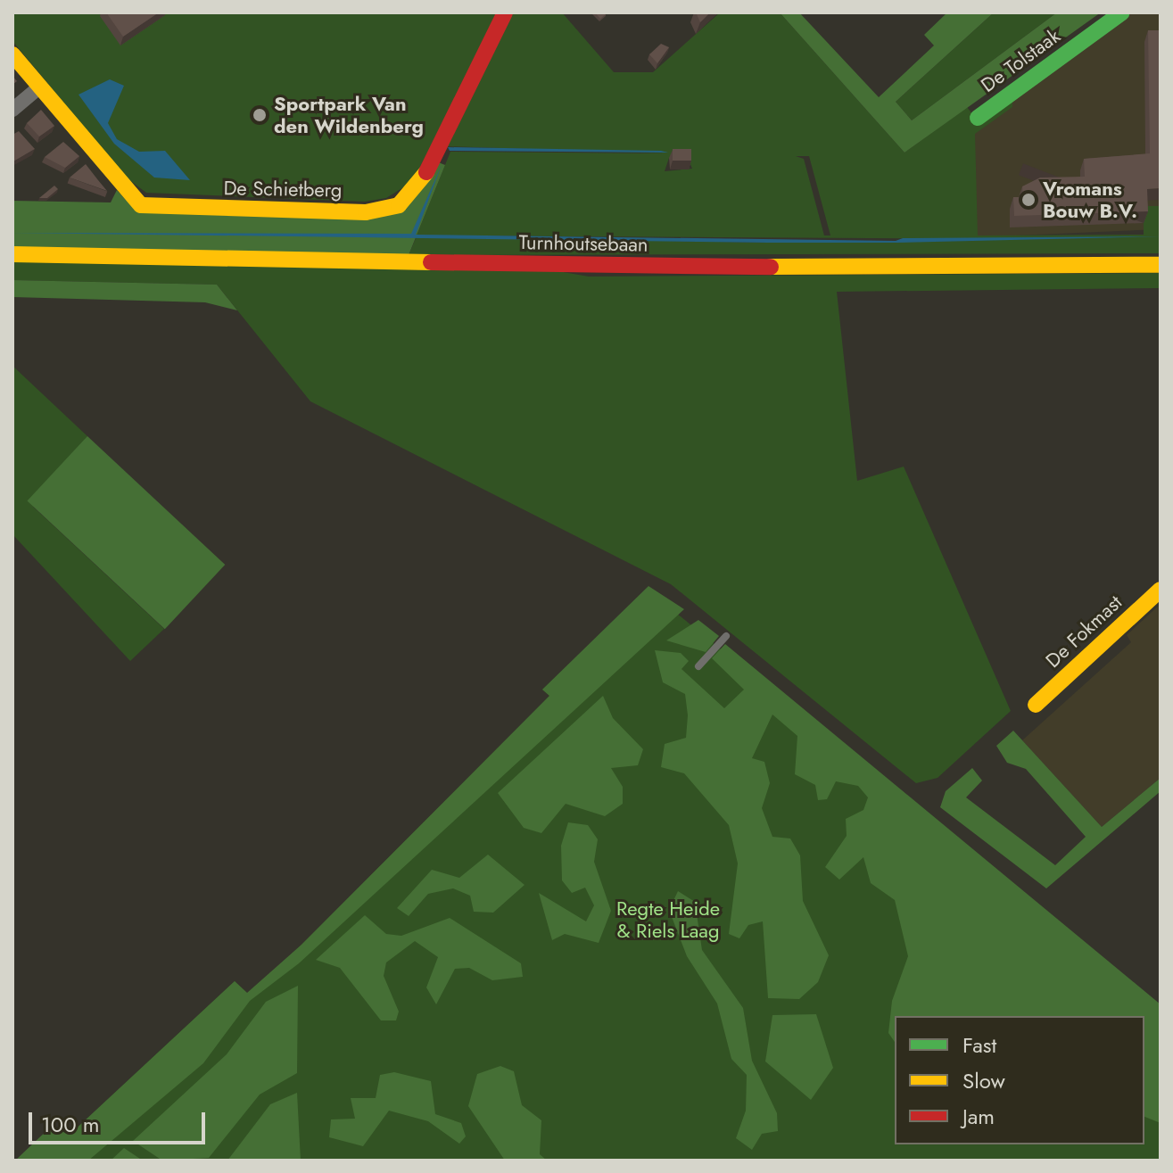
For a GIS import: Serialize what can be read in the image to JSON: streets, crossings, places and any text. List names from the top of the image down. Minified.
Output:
{"streets":{"main road":["De Tolstaak","De Schietberg","Turnhoutsebaan","De Fokmast"]},"parks":["Regte Heide & Riels Laag"],"places":["Sportpark Van den Wildenberg","Vromans Bouw B.V."],"legend":["Fast","Slow","Jam"],"scale_bar":"100 m"}
